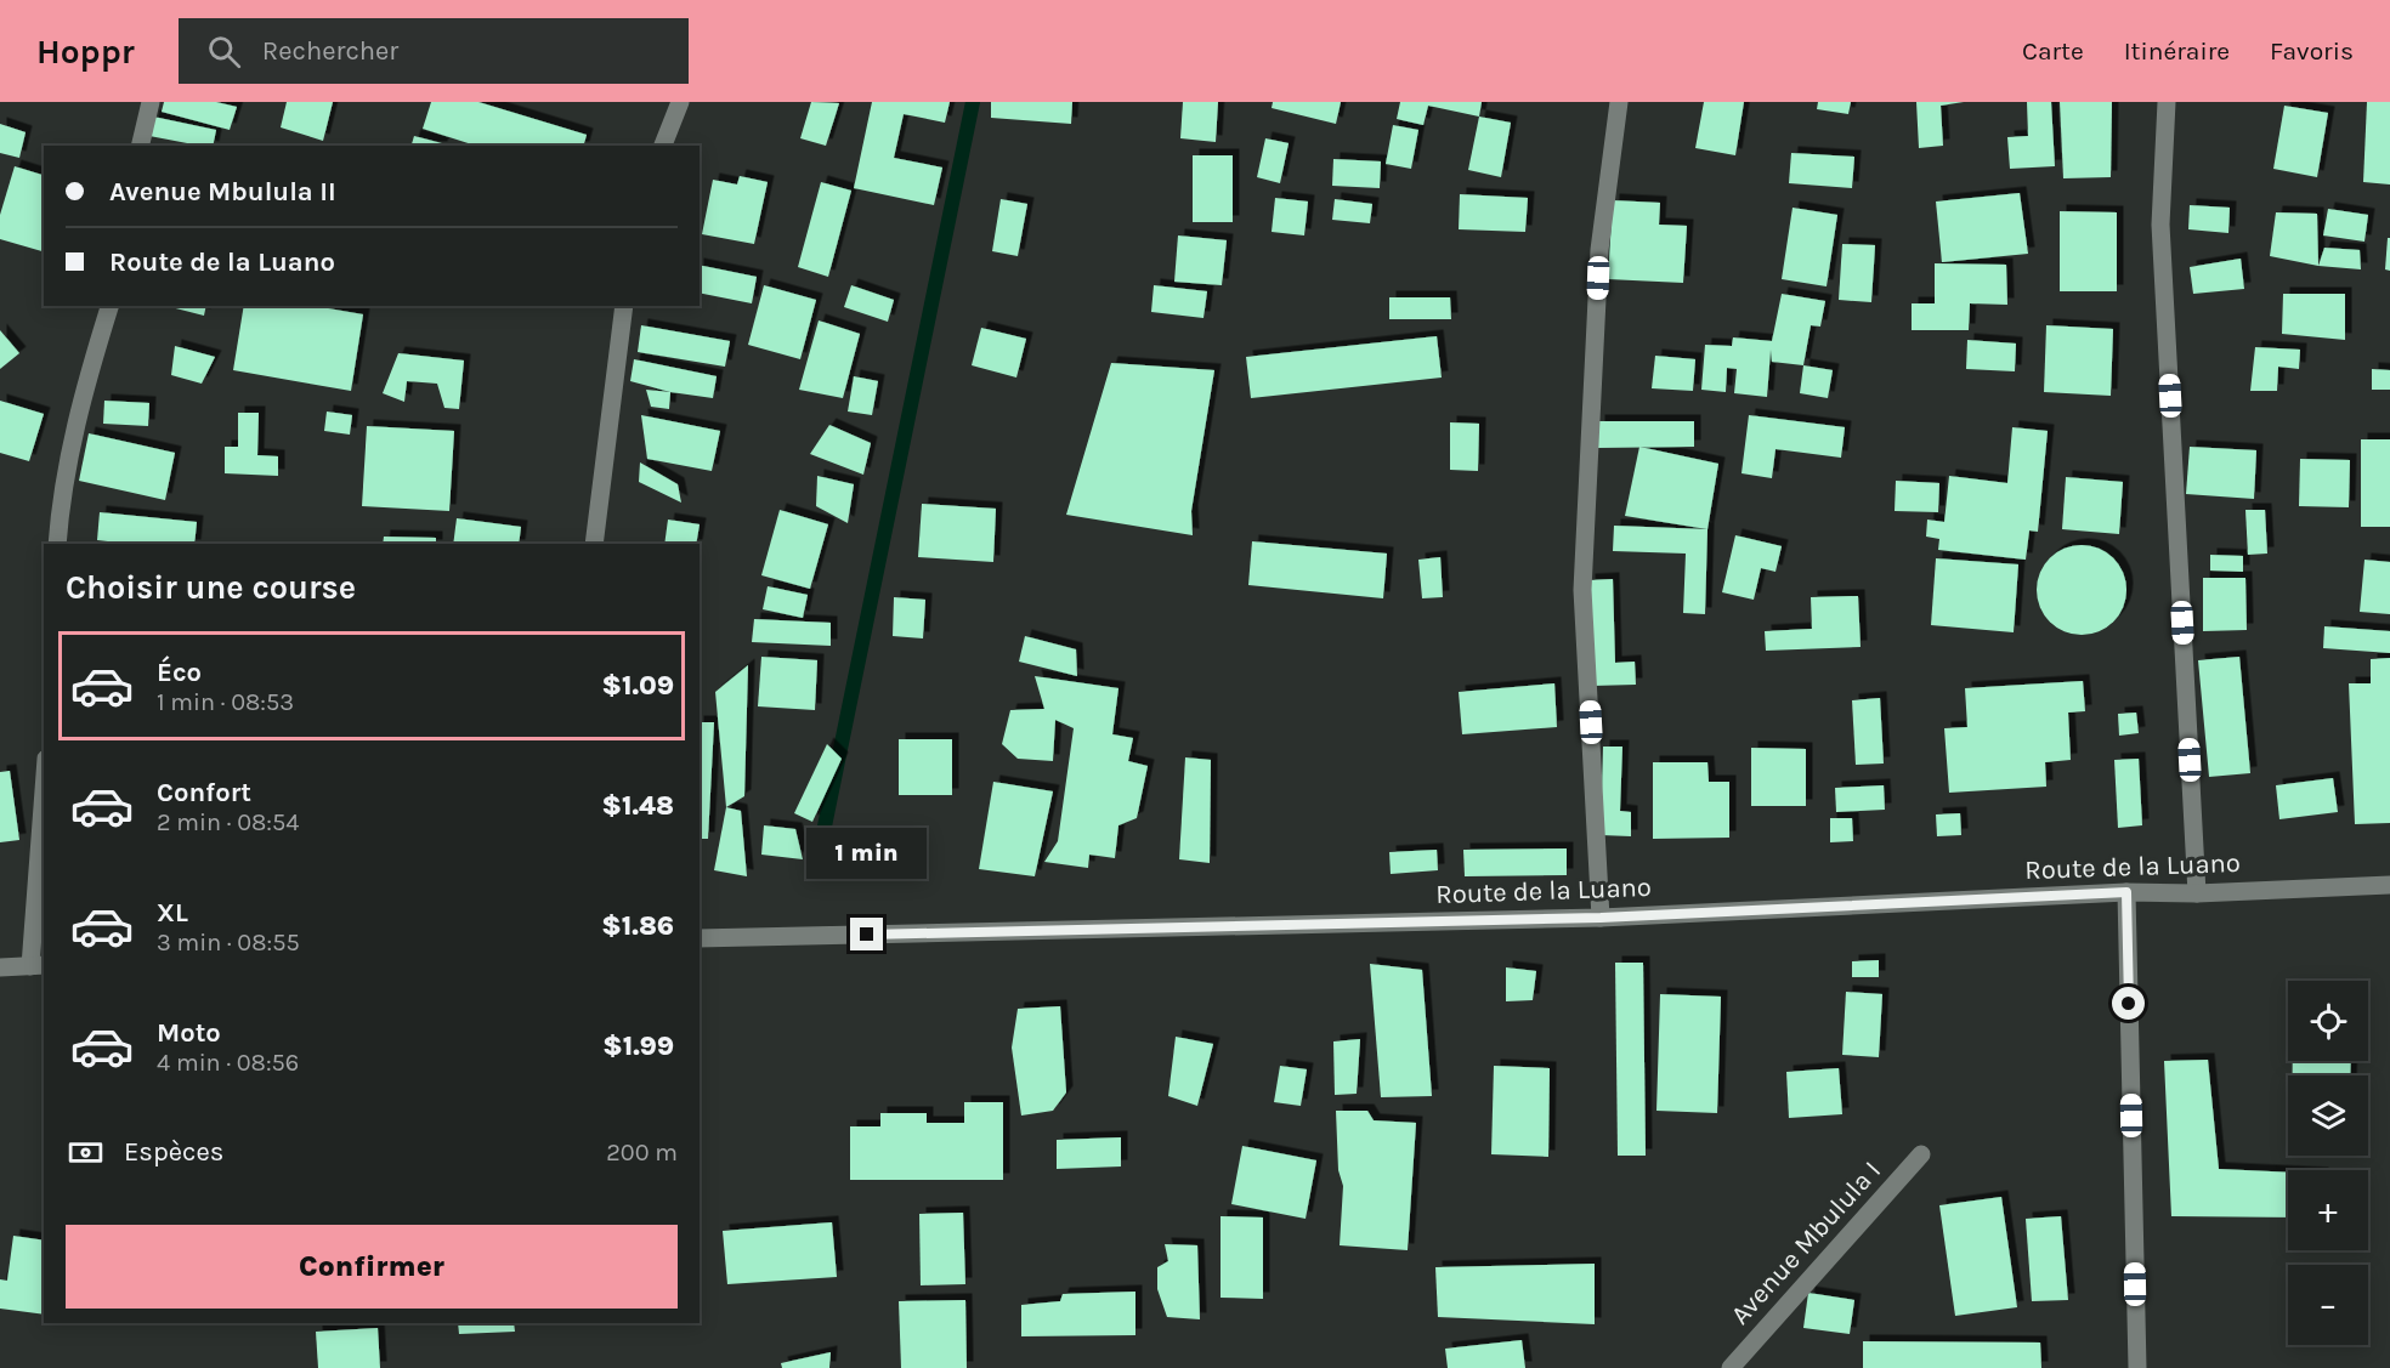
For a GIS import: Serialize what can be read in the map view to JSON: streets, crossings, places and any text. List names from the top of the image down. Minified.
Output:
{"streets":{"street":["Route de la Luano","Avenue Mbulula I"]},"page":{"header":"Hoppr","search":"Rechercher","nav":["Carte","Itinéraire","Favoris"],"banner":["Avenue Mbulula II","Route de la Luano"],"heading":"Choisir une course","list":[{"name":"Éco","note":"1 min · 08:53","value":"$1.09"},{"name":"Confort","note":"2 min · 08:54","value":"$1.48"},{"name":"XL","note":"3 min · 08:55","value":"$1.86"},{"name":"Moto","note":"4 min · 08:56","value":"$1.99"}],"bubble":"1 min","map_buttons":["+","−"],"pay":["Espèces","200 m"],"buttons":"Confirmer"}}
